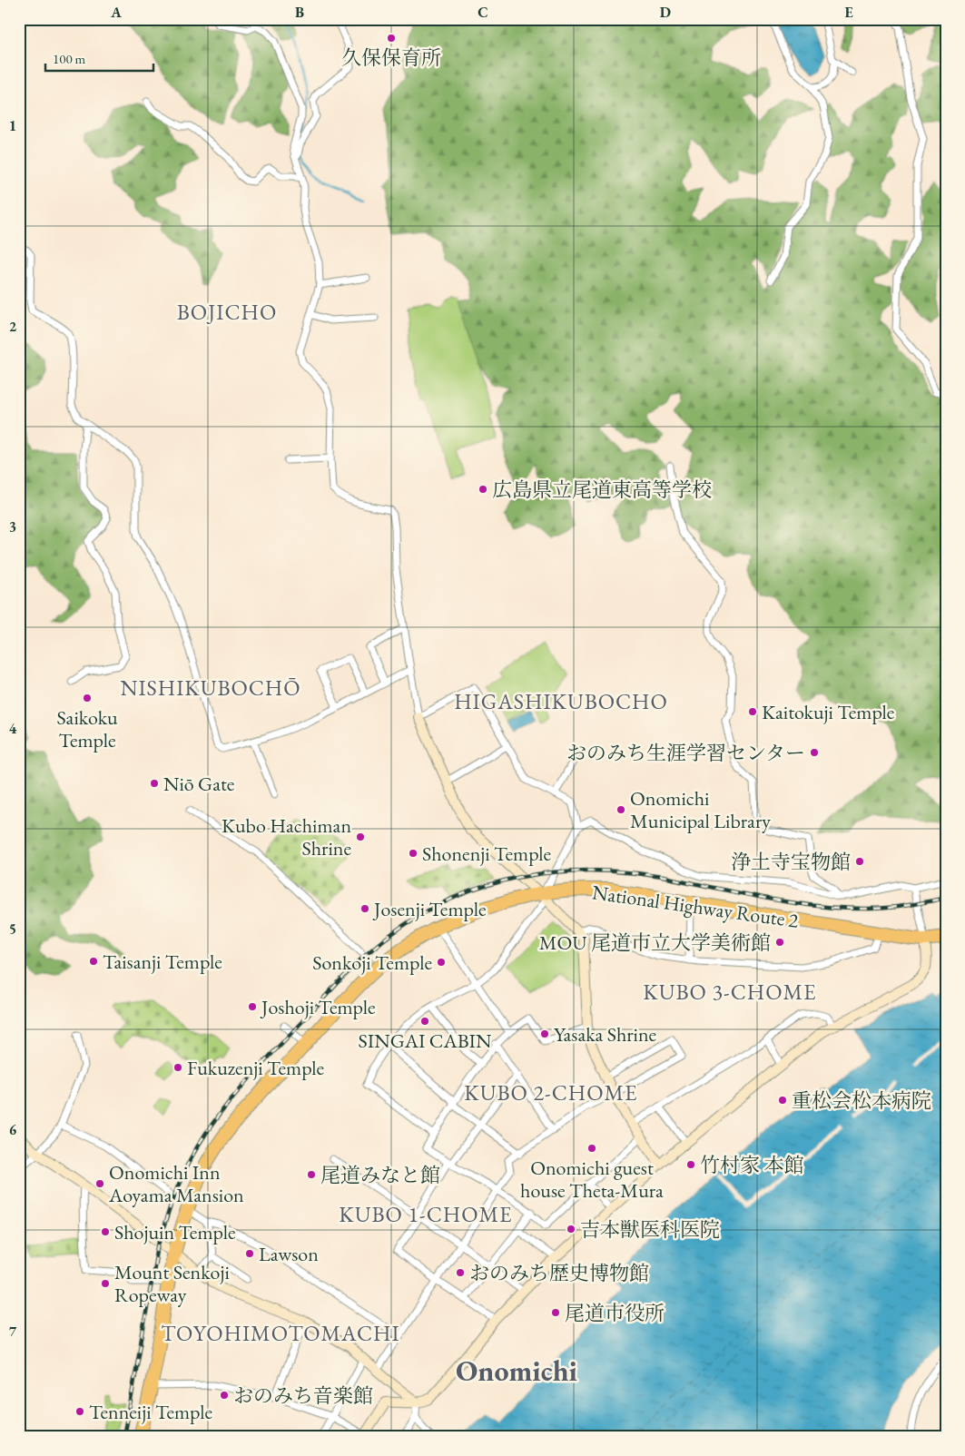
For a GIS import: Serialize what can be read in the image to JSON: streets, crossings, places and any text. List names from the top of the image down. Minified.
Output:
{"streets":{"highway":["National Highway Route 2"]},"districts":["BOJICHO","NISHIKUBOCHŌ","HIGASHIKUBOCHO","KUBO 3-CHOME","KUBO 2-CHOME","KUBO 1-CHOME","TOYOHIMOTOMACHI","Onomichi"],"places":["久保保育所","広島県立尾道東高等学校","Saikoku Temple","Kaitokuji Temple","おのみち生涯学習センター","Niō Gate","Onomichi Municipal Library","Kubo Hachiman Shrine","Shonenji Temple","浄土寺宝物館","Josenji Temple","MOU 尾道市立大学美術館","Taisanji Temple","Sonkoji Temple","Joshoji Temple","SINGAI CABIN","Yasaka Shrine","Fukuzenji Temple","重松会松本病院","Onomichi guest house Theta-Mura","竹村家 本館","尾道みなと館","Onomichi Inn Aoyama Mansion","吉本獣医科医院","Shojuin Temple","Lawson","おのみち歴史博物館","Mount Senkoji Ropeway","尾道市役所","おのみち音楽館","Tenneiji Temple"],"scale_bar":"100 m","grid":{"columns":["A","B","C","D","E"],"rows":["1","2","3","4","5","6","7"]}}
